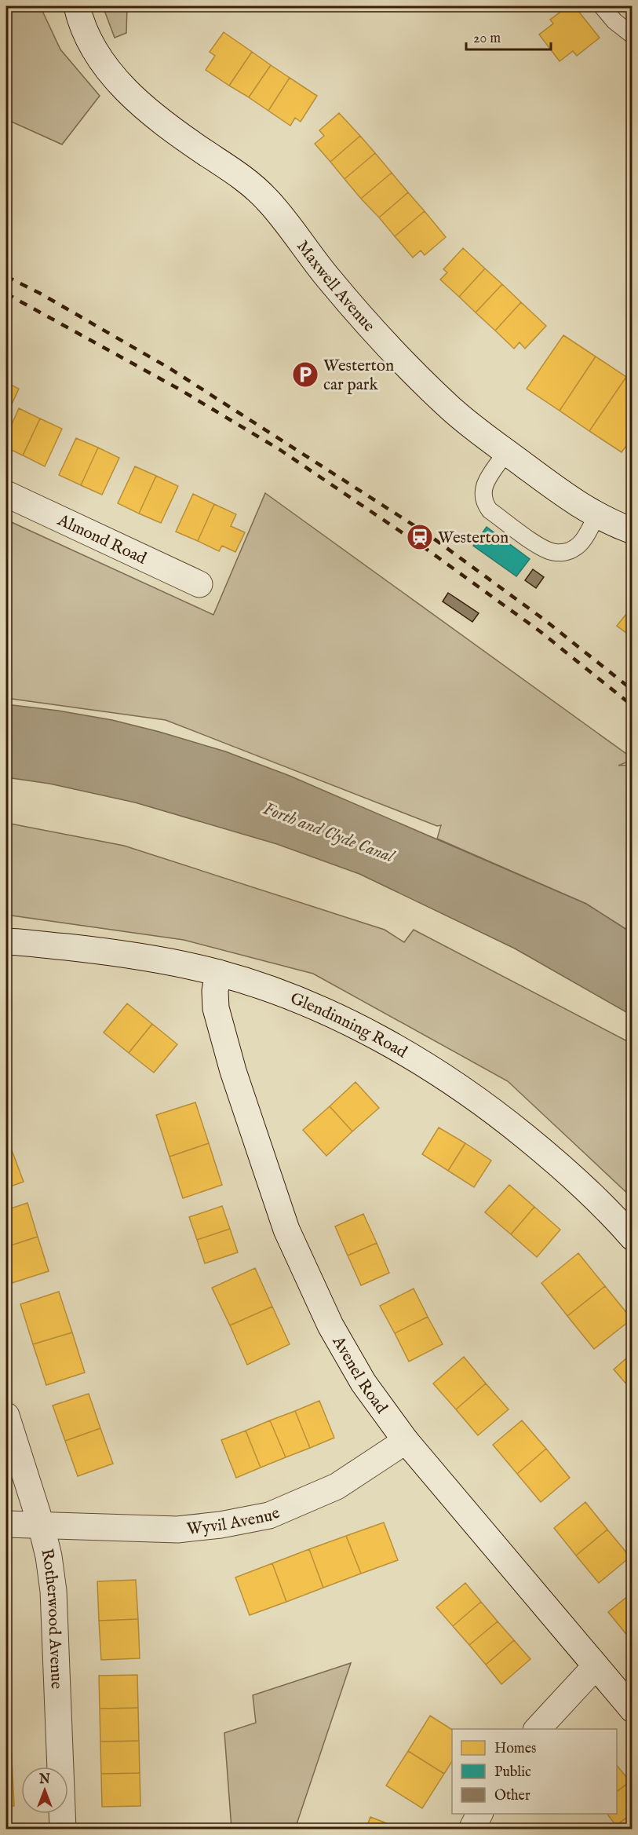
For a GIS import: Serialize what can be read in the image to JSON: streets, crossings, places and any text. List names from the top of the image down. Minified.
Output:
{"streets":{"street":["Maxwell Avenue","Almond Road","Glendinning Road","Avenel Road","Wyvil Avenue","Rotherwood Avenue"]},"crossings":[["Glendinning Road","Avenel Road"],["Avenel Road","Wyvil Avenue"],["Wyvil Avenue","Rotherwood Avenue"]],"water":["Forth and Clyde Canal"],"places":{"parking":["Westerton car park"],"station":["Westerton"]},"legend":["Homes","Public","Other"],"scale_bar":"20 m","north":"top"}
